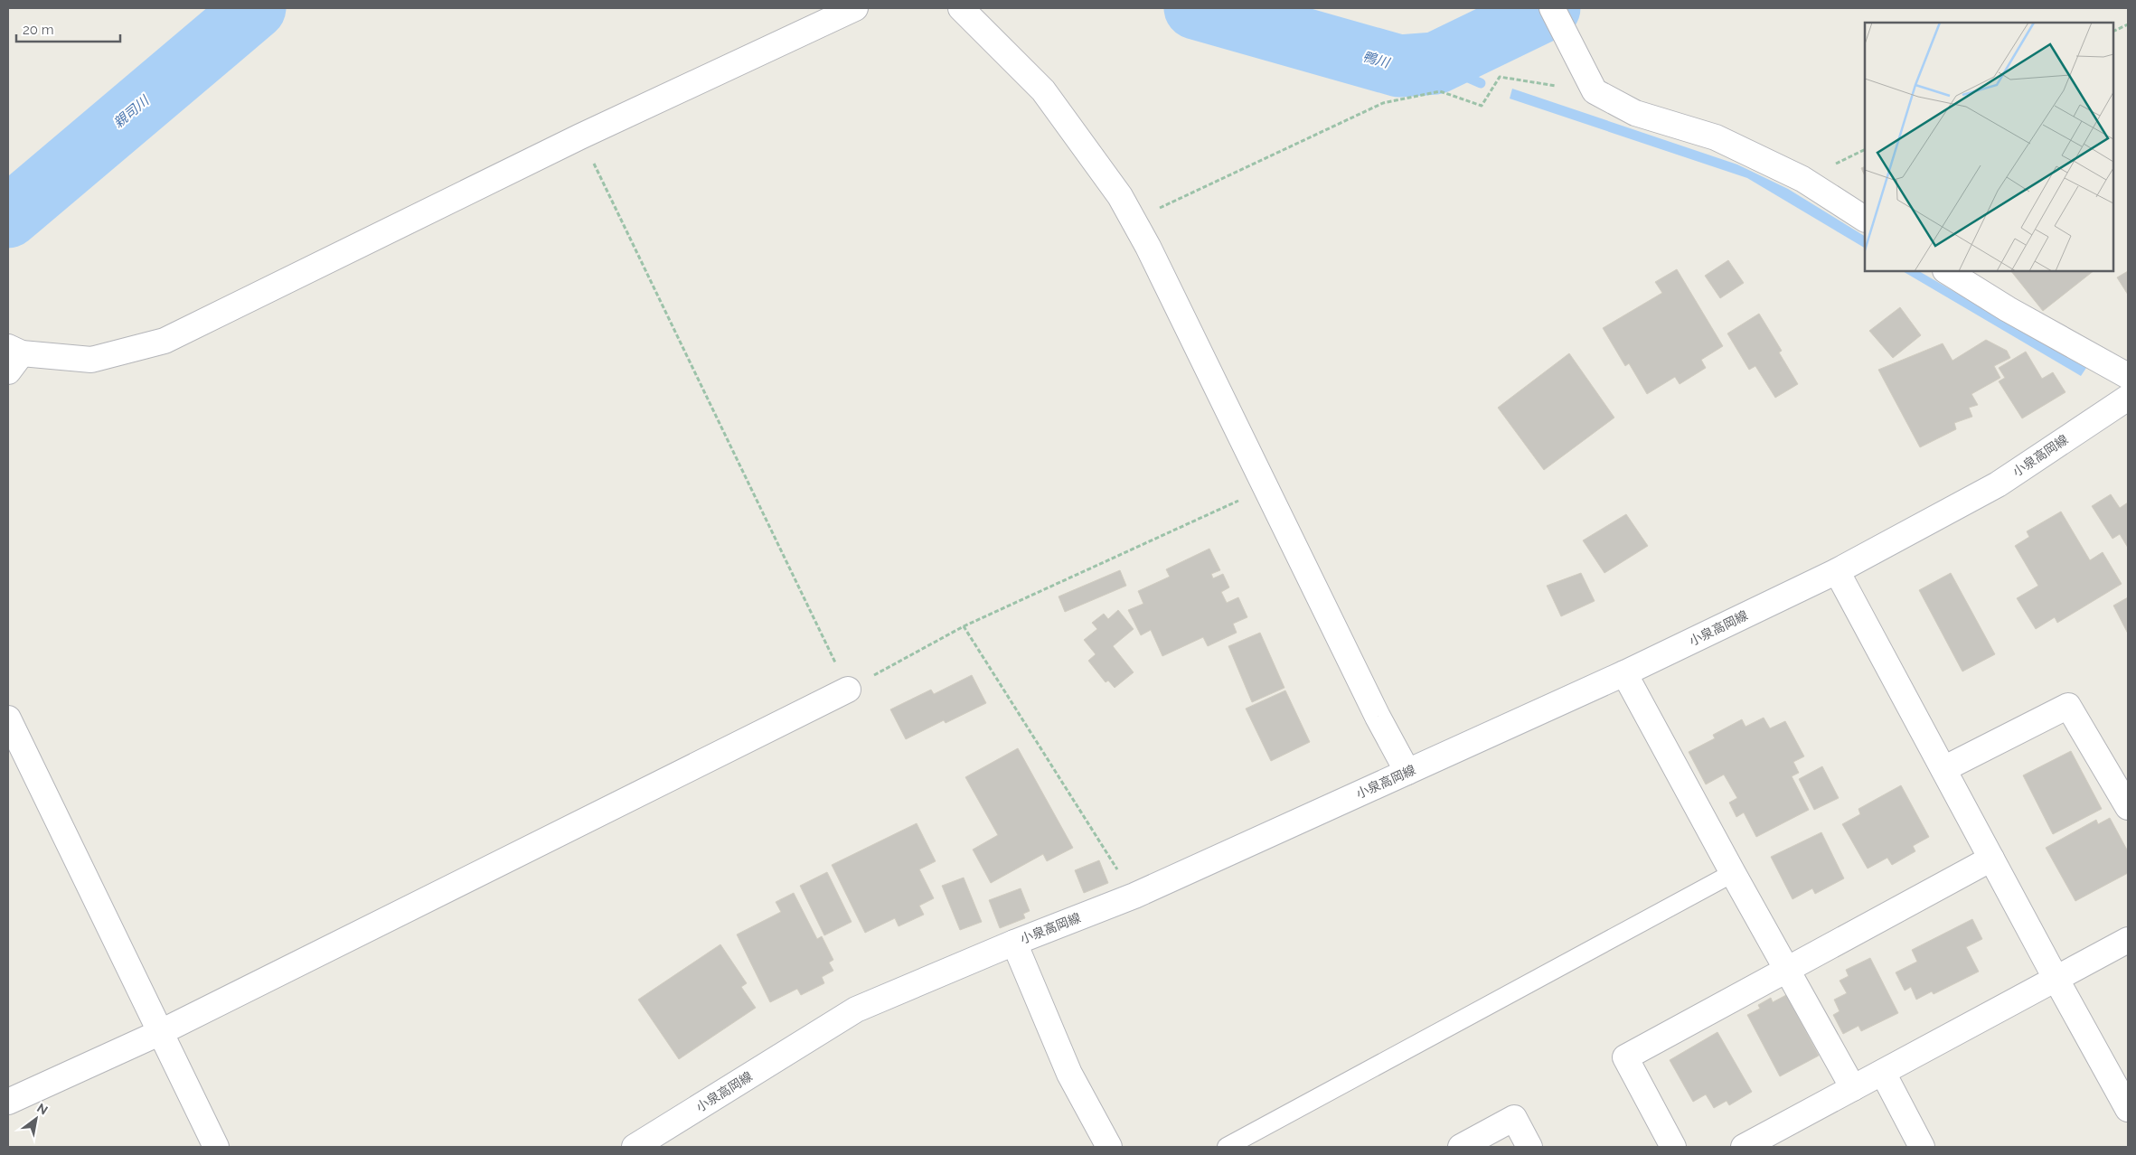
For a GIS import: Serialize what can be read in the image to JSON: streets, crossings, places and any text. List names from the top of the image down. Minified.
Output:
{"streets":{"street":["小泉高岡線"]},"water":["鴨川","親司川"],"scale_bar":"20 m","north":"top right"}
